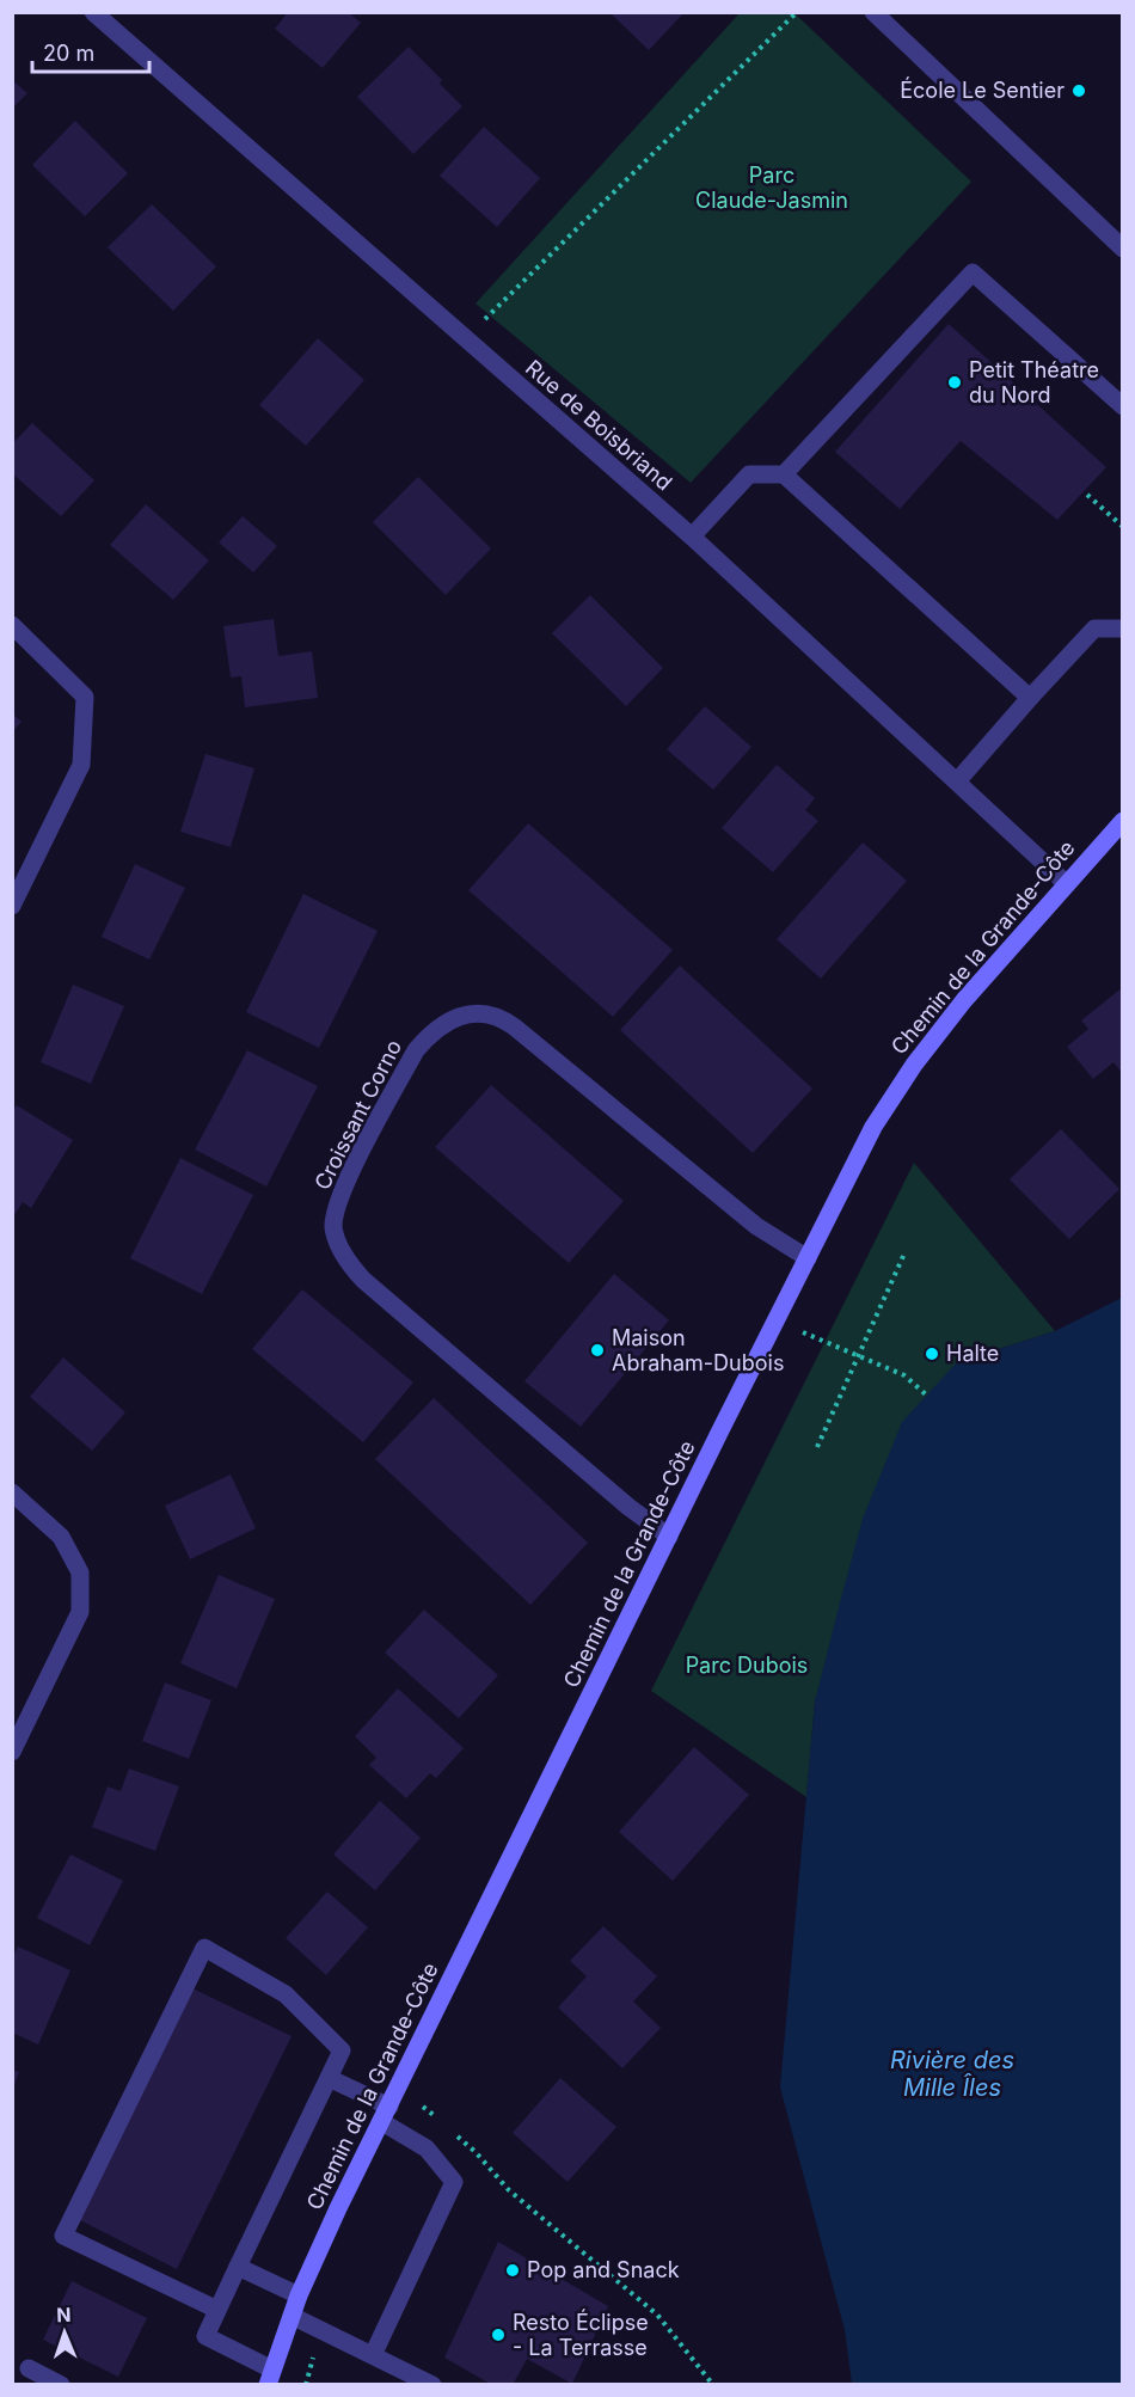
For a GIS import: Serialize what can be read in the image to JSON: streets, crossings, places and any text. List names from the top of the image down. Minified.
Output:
{"streets":{"main road":["Chemin de la Grande-Côte"],"street":["Rue de Boisbriand","Croissant Corno"]},"crossings":[["Rue de Boisbriand","Chemin de la Grande-Côte"],["Chemin de la Grande-Côte","Croissant Corno"]],"water":["Rivière des Mille Îles"],"parks":["Parc Claude-Jasmin","Parc Dubois"],"places":["École Le Sentier","Petit Théatre du Nord","Maison Abraham-Dubois","Halte","Pop and Snack","Resto Éclipse - La Terrasse"],"scale_bar":"20 m","north":"top"}
